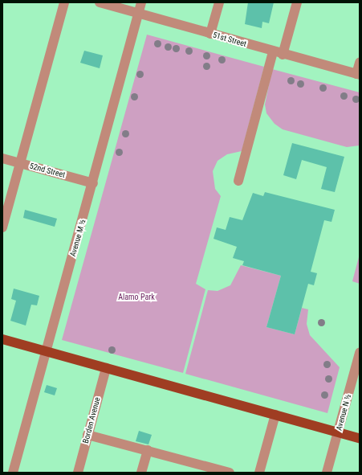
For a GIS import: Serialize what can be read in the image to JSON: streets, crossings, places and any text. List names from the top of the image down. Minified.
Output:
{"streets":{"street":["51st Street","52nd Street","Avenue M ½","Avenue N ½","Borden Avenue"]},"crossings":[["51st Street","Avenue M ½"],["52nd Street","Avenue M ½"]],"parks":["Alamo Park"]}
